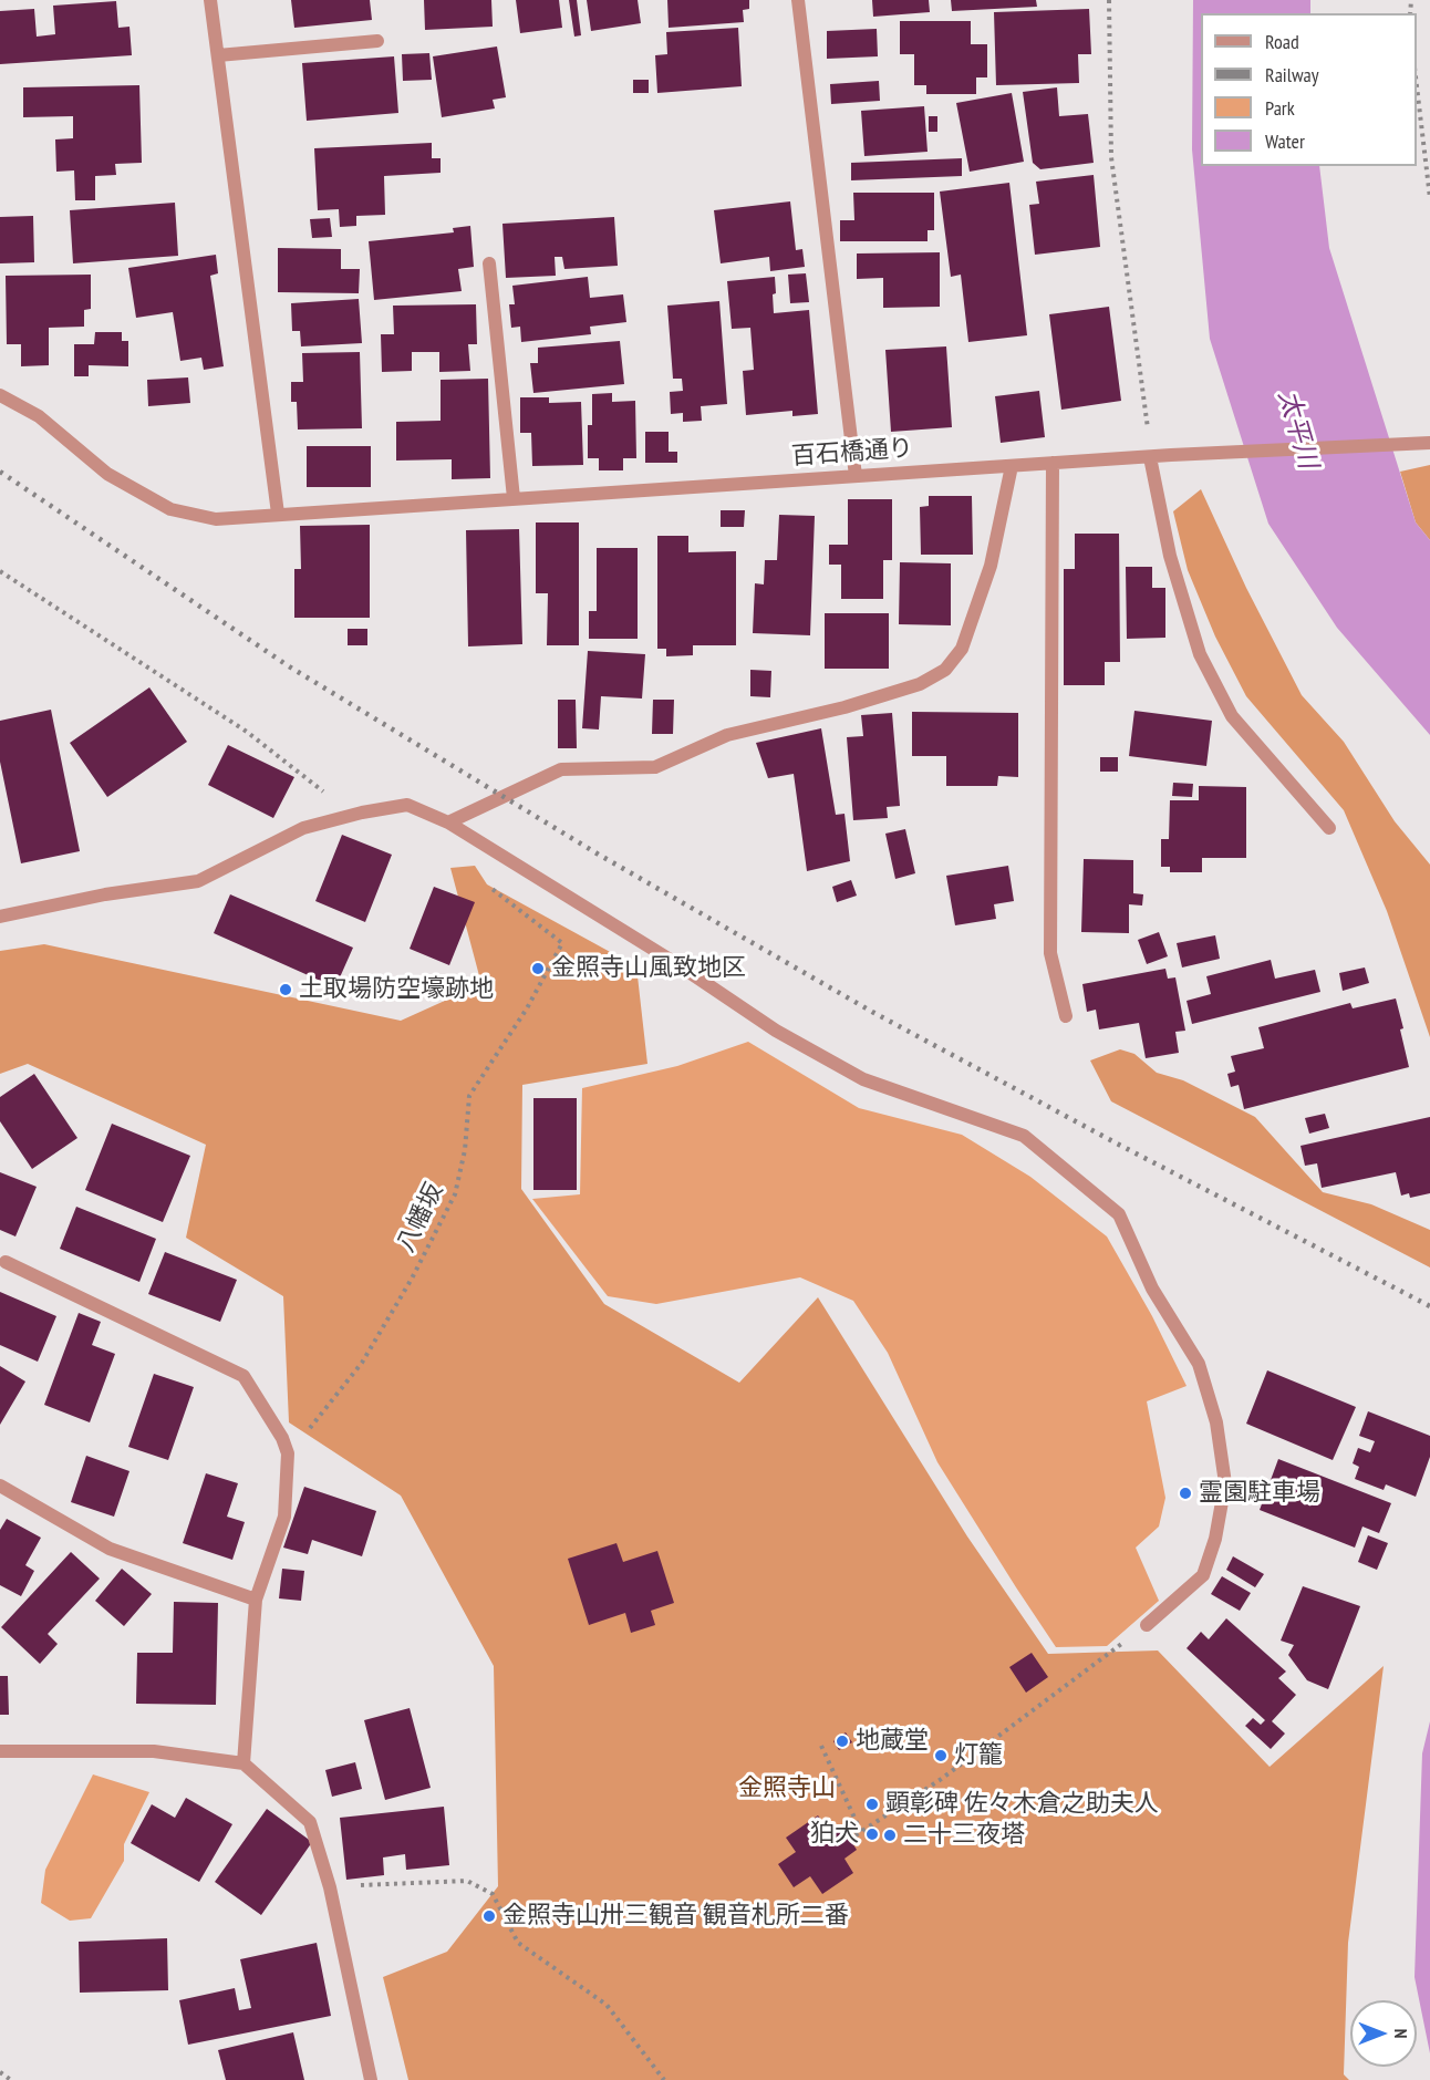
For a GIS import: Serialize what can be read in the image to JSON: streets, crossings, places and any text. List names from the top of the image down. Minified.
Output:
{"streets":{"street":["百石橋通り"],"path":["八幡坂"]},"water":["太平川"],"parks":["金照寺山"],"places":["金照寺山風致地区","土取場防空壕跡地","霊園駐車場","地蔵堂","灯籠","顕彰碑 佐々木倉之助夫人","狛犬","二十三夜塔","金照寺山卅三観音 観音札所二番"],"legend":["Road","Railway","Park","Water"],"north":"right"}
